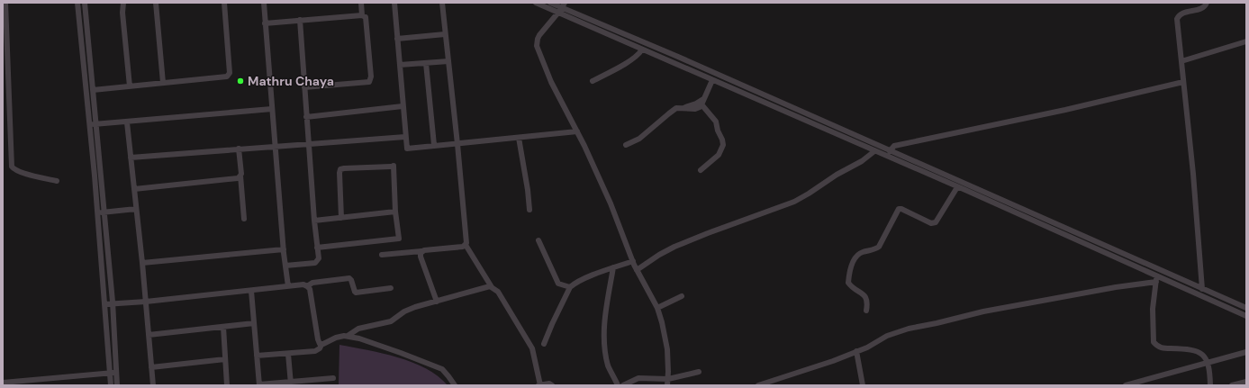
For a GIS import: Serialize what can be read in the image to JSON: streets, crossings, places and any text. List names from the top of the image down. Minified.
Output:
{"places":["Mathru Chaya"]}
